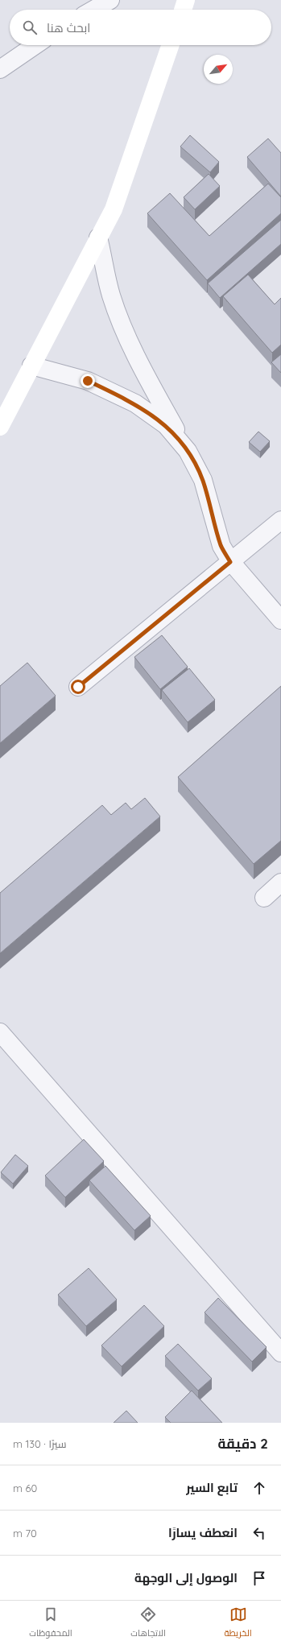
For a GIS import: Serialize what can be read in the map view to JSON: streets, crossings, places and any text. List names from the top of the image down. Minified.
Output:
{"north":"top right","page":{"search":"ابحث هنا","heading":["2 دقيقة","سيرًا · 130 m"],"list":[["تابع السير","60 m"],["انعطف يسارًا","70 m"],"الوصول إلى الوجهة"],"nav":["الخريطة","الاتجاهات","المحفوظات"]}}
